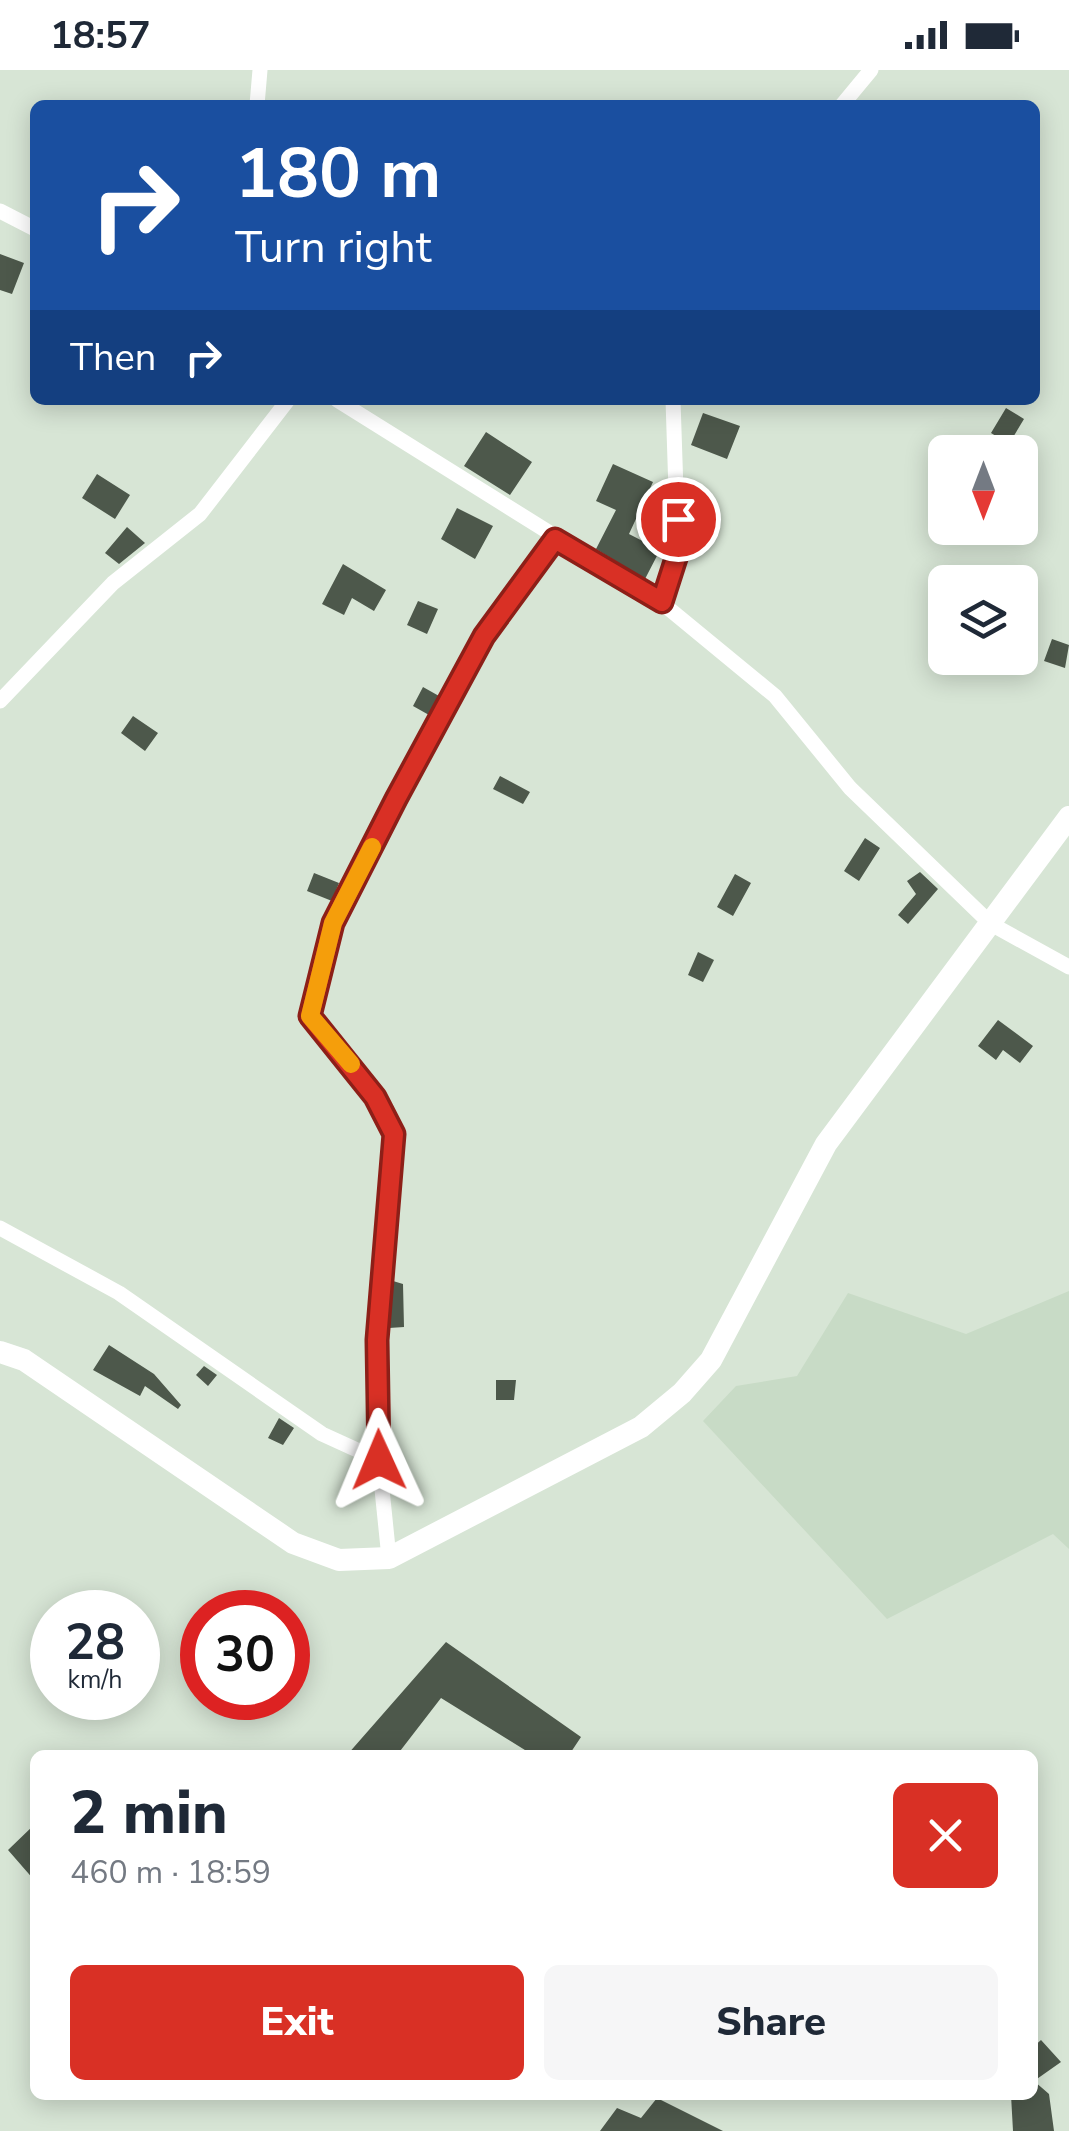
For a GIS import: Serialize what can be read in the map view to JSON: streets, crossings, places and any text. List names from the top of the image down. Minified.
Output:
{"north":"bottom","page":{"status":"18:57","turn":["180 m","Turn right"],"then":"Then","speed":"28 km/h","limit":"30","heading":["2 min","460 m · 18:59"],"buttons":["Exit","Share"]}}
